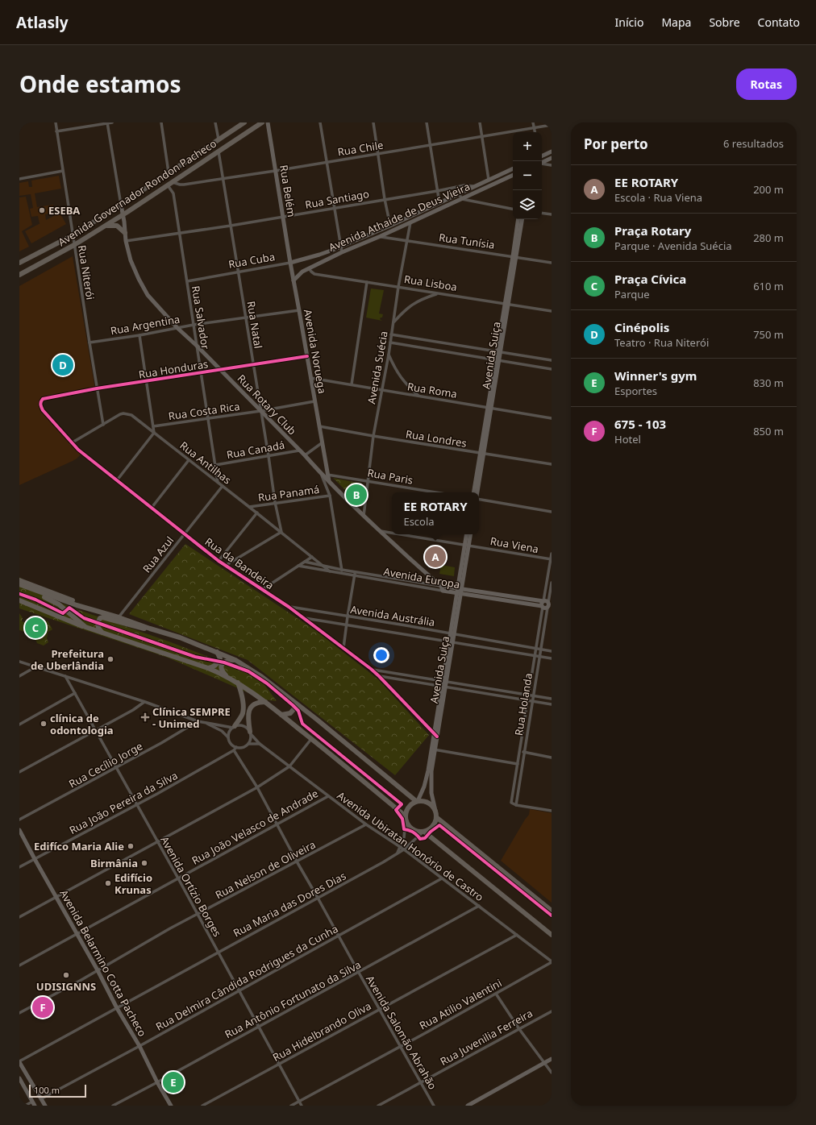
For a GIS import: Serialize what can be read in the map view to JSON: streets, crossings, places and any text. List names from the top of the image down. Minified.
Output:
{"streets":{"main road":["Avenida Governador Rondon Pacheco"],"street":["Rua Chile","Rua Belém","Rua Santiago","Avenida Athaide de Deus Vieira","Rua Tunísia","Rua Cuba","Rua Niterói","Rua Lisboa","Rua Salvador","Rua Argentina","Rua Natal","Avenida Noruega","Avenida Suiça","Avenida Suécia","Rua Honduras","Rua Roma","Rua Rotary Club","Rua Costa Rica","Rua Londres","Rua Canadá","Rua Antilhas","Rua Paris","Rua Panamá","Rua Viena","Rua Azul","Rua da Bandeira","Avenida Europa","Avenida Austrália","Rua Holanda","Rua Cecílio Jorge","Rua João Pereira da Silva","Rua João Velasco de Andrade","Avenida Ubiratan Honório de Castro","Rua Nelson de Oliveira","Avenida Ortízio Borges","Rua Maria das Dores Dias","Avenida Belarmino Cotta Pacheco","Rua Delmira Cândida Rodrigues da Cunha","Rua Antônio Fortunato da Silva","Rua Atilio Valentini","Rua Hidelbrando Oliva","Avenida Salomão Abrahão","Rua Juvenilia Ferreira"]},"crossings":[["Rua Chile","Rua Belém"],["Rua Chile","Avenida Governador Rondon Pacheco"],["Rua Chile","Rua Salvador"],["Rua Chile","Rua Natal"],["Rua Belém","Rua Santiago"],["Rua Belém","Rua Cuba"],["Rua Belém","Avenida Noruega"],["Avenida Governador Rondon Pacheco","Rua Niterói"],["Avenida Governador Rondon Pacheco","Rua Salvador"],["Avenida Governador Rondon Pacheco","Rua Natal"],["Avenida Governador Rondon Pacheco","Rua Rotary Club"],["Rua Santiago","Avenida Athaide de Deus Vieira"],["Rua Santiago","Rua Salvador"],["Rua Santiago","Rua Natal"],["Rua Santiago","Rua Rotary Club"],["Avenida Athaide de Deus Vieira","Rua Tunísia"],["Avenida Athaide de Deus Vieira","Rua Cuba"],["Avenida Athaide de Deus Vieira","Rua Lisboa"],["Avenida Athaide de Deus Vieira","Avenida Noruega"],["Avenida Athaide de Deus Vieira","Avenida Suécia"],["Rua Tunísia","Avenida Suiça"],["Rua Tunísia","Avenida Suécia"],["Rua Cuba","Rua Salvador"],["Rua Cuba","Rua Natal"],["Rua Cuba","Avenida Noruega"],["Rua Niterói","Rua Argentina"],["Rua Niterói","Rua Honduras"],["Rua Niterói","Rua Antilhas"],["Rua Lisboa","Avenida Suiça"],["Rua Lisboa","Avenida Suécia"],["Rua Salvador","Rua Argentina"],["Rua Salvador","Rua Honduras"],["Rua Salvador","Rua Rotary Club"],["Rua Salvador","Rua Costa Rica"],["Rua Salvador","Rua Canadá"],["Rua Salvador","Rua Antilhas"],["Rua Argentina","Rua Natal"],["Rua Argentina","Avenida Noruega"],["Rua Argentina","Rua Rotary Club"],["Rua Natal","Rua Honduras"],["Rua Natal","Rua Rotary Club"],["Rua Natal","Rua Costa Rica"],["Rua Natal","Rua Canadá"],["Rua Natal","Rua Antilhas"],["Rua Natal","Rua Panamá"],["Avenida Noruega","Rua Honduras"],["Avenida Noruega","Rua Roma"],["Avenida Noruega","Rua Rotary Club"],["Avenida Noruega","Rua Costa Rica"],["Avenida Noruega","Rua Londres"],["Avenida Noruega","Rua Paris"],["Avenida Suiça","Rua Roma"],["Avenida Suiça","Rua Londres"],["Avenida Suiça","Rua Viena"],["Avenida Suiça","Rua da Bandeira"],["Avenida Suiça","Avenida Europa"],["Avenida Suiça","Avenida Austrália"],["Avenida Suiça","Rua Maria das Dores Dias"],["Avenida Suécia","Rua Roma"],["Avenida Suécia","Rua Rotary Club"],["Avenida Suécia","Rua Londres"],["Avenida Suécia","Rua Paris"],["Rua Honduras","Rua Rotary Club"],["Rua Honduras","Rua da Bandeira"],["Rua Rotary Club","Rua Costa Rica"],["Rua Rotary Club","Rua Canadá"],["Rua Rotary Club","Rua Viena"],["Rua Rotary Club","Avenida Europa"],["Rua Antilhas","Rua Panamá"],["Rua Antilhas","Rua Azul"],["Rua Antilhas","Rua da Bandeira"],["Rua Antilhas","Avenida Europa"],["Rua Viena","Rua Holanda"],["Rua Azul","Rua da Bandeira"],["Rua da Bandeira","Avenida Austrália"],["Avenida Europa","Rua Holanda"],["Avenida Austrália","Rua Holanda"],["Rua Cecílio Jorge","Avenida Ortízio Borges"],["Rua João Pereira da Silva","Avenida Ubiratan Honório de Castro"],["Rua João Pereira da Silva","Avenida Ortízio Borges"],["Rua João Pereira da Silva","Avenida Belarmino Cotta Pacheco"],["Rua João Pereira da Silva","Avenida Salomão Abrahão"],["Rua João Velasco de Andrade","Avenida Ubiratan Honório de Castro"],["Rua João Velasco de Andrade","Avenida Ortízio Borges"],["Rua João Velasco de Andrade","Avenida Belarmino Cotta Pacheco"],["Rua João Velasco de Andrade","Avenida Salomão Abrahão"],["Avenida Ubiratan Honório de Castro","Rua Nelson de Oliveira"],["Avenida Ubiratan Honório de Castro","Rua Maria das Dores Dias"],["Avenida Ubiratan Honório de Castro","Rua Delmira Cândida Rodrigues da Cunha"],["Avenida Ubiratan Honório de Castro","Rua Antônio Fortunato da Silva"],["Avenida Ubiratan Honório de Castro","Rua Atilio Valentini"],["Avenida Ubiratan Honório de Castro","Rua Hidelbrando Oliva"],["Avenida Ubiratan Honório de Castro","Avenida Salomão Abrahão"],["Rua Nelson de Oliveira","Avenida Ortízio Borges"],["Rua Nelson de Oliveira","Avenida Belarmino Cotta Pacheco"],["Rua Nelson de Oliveira","Avenida Salomão Abrahão"],["Avenida Ortízio Borges","Rua Maria das Dores Dias"],["Avenida Ortízio Borges","Rua Delmira Cândida Rodrigues da Cunha"],["Avenida Ortízio Borges","Rua Antônio Fortunato da Silva"],["Avenida Ortízio Borges","Rua Atilio Valentini"],["Avenida Ortízio Borges","Rua Hidelbrando Oliva"],["Rua Maria das Dores Dias","Avenida Belarmino Cotta Pacheco"],["Rua Maria das Dores Dias","Avenida Salomão Abrahão"],["Avenida Belarmino Cotta Pacheco","Rua Delmira Cândida Rodrigues da Cunha"],["Avenida Belarmino Cotta Pacheco","Rua Antônio Fortunato da Silva"],["Rua Delmira Cândida Rodrigues da Cunha","Avenida Salomão Abrahão"],["Rua Antônio Fortunato da Silva","Avenida Salomão Abrahão"],["Rua Atilio Valentini","Avenida Salomão Abrahão"],["Rua Hidelbrando Oliva","Avenida Salomão Abrahão"],["Avenida Salomão Abrahão","Rua Juvenilia Ferreira"]],"places":{"other":["ESEBA","Prefeitura de Uberlândia","clínica de odontologia","Edifíco Maria Alie","Birmânia","Edifício Krunas","UDISIGNNS"],"health":["Clínica SEMPRE - Unimed"]},"scale_bar":"100 m","page":{"header":"Atlasly","nav":["Início","Mapa","Sobre","Contato"],"title":"Onde estamos","buttons":"Rotas","heading":["Por perto","6 resultados"],"map_buttons":["+","−"],"list":[{"mark":"A","name":"EE ROTARY","note":"Escola · Rua Viena","value":"200 m"},{"mark":"B","name":"Praça Rotary","note":"Parque · Avenida Suécia","value":"280 m"},{"mark":"C","name":"Praça Cívica","note":"Parque","value":"610 m"},{"mark":"D","name":"Cinépolis","note":"Teatro · Rua Niterói","value":"750 m"},{"mark":"E","name":"Winner's gym","note":"Esportes","value":"830 m"},{"mark":"F","name":"675 - 103","note":"Hotel","value":"850 m"}],"pins":["D","B","A","C","F","E"],"popup":["EE ROTARY","Escola"],"scale":"100 m"}}
